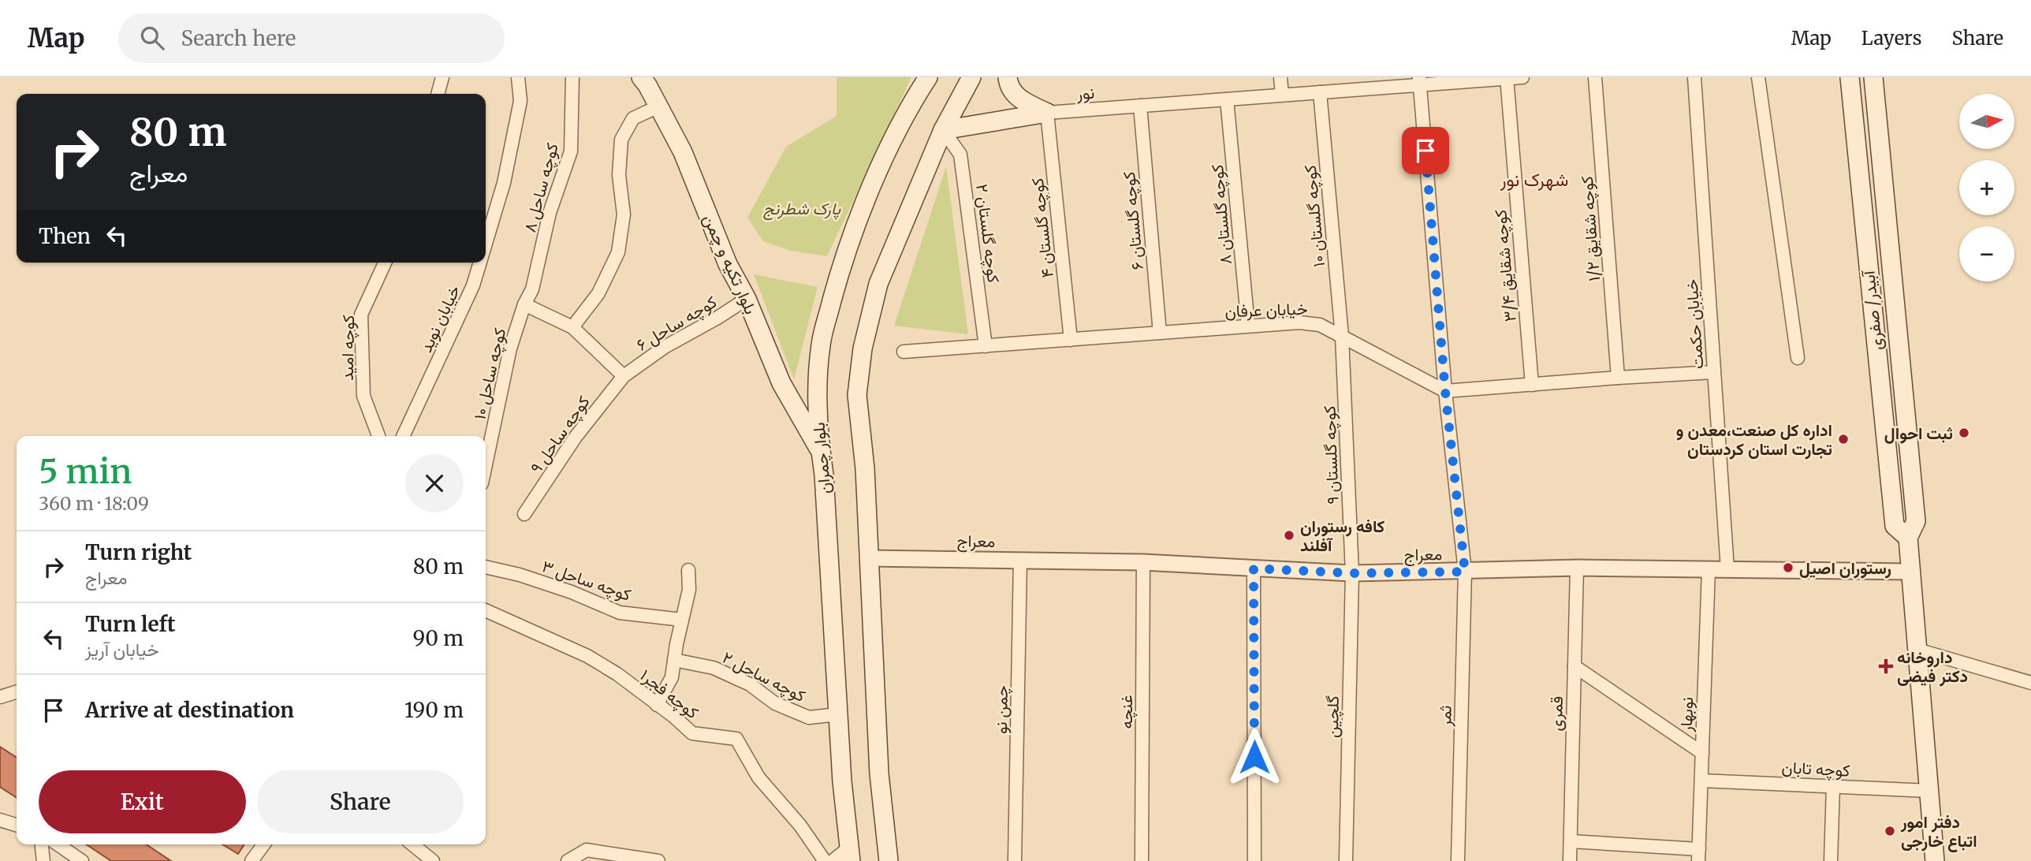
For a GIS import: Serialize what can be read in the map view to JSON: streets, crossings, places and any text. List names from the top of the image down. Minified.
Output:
{"streets":{"main road":["بلوار تکیه و چمن","آبیدر/ صفری","بلوار چمران"],"street":["نور","کوچه ساحل ۸","کوچه گلستان ۸","کوچه گلستان ۱۰","کوچه گلستان ۶","کوچه گلستان ۴","کوچه شقایق ۱/۲","کوچه گلستان ۲","کوچه شقایق ۳/۴","خیابان عرفان","خیابان نوید","کوچه ساحل ۶","خیابان حکمت","کوچه امید","کوچه ساحل ۱۰","کوچه ساحل ۹","کوچه گلستان ۹","معراج","کوچه ساحل ۳","کوچه ساحل ۲","کوچه فجر۱","چمن نو","غنچه","قمری","نوبهار","ثمر","گلچین","کوچه تابان"]},"crossings":[["نور","کوچه گلستان ۸"],["نور","کوچه گلستان ۱۰"],["نور","کوچه گلستان ۶"],["نور","کوچه گلستان ۴"],["نور","کوچه شقایق ۳/۴"],["نور","ثمر"],["کوچه ساحل ۸","کوچه ساحل ۱۰"],["کوچه گلستان ۸","خیابان عرفان"],["کوچه گلستان ۱۰","خیابان عرفان"],["کوچه گلستان ۱۰","کوچه گلستان ۹"],["کوچه گلستان ۶","خیابان عرفان"],["کوچه گلستان ۴","خیابان عرفان"],["کوچه گلستان ۲","خیابان عرفان"],["بلوار تکیه و چمن","کوچه ساحل ۶"],["بلوار تکیه و چمن","بلوار چمران"],["خیابان عرفان","کوچه گلستان ۹"],["خیابان عرفان","ثمر"],["آبیدر/ صفری","معراج"],["آبیدر/ صفری","کوچه تابان"],["کوچه ساحل ۶","کوچه ساحل ۹"],["خیابان حکمت","معراج"],["کوچه گلستان ۹","معراج"],["کوچه گلستان ۹","گلچین"],["بلوار چمران","کوچه ساحل ۲"],["معراج","چمن نو"],["معراج","غنچه"],["معراج","قمری"],["معراج","نوبهار"],["معراج","ثمر"],["معراج","گلچین"],["نوبهار","کوچه تابان"]],"districts":["شهرک نور"],"parks":["پارک شطرنج"],"places":{"other":["ثبت احوال","اداره کل صنعت،معدن و تجارت استان کردستان","کافه رستوران آفلند","رستوران اصیل","دفتر امور اتباع خارجی"],"health":["داروخانه دکتر فیضی"]},"north":"right","page":{"header":"Map","search":"Search here","nav":["Map","Layers","Share"],"map_buttons":["+","−"],"turn":["80 m","معراج"],"then":"Then","heading":["5 min","360 m · 18:09"],"list":[{"name":"Turn right","note":"معراج","value":"80 m"},{"name":"Turn left","note":"خیابان آریز","value":"90 m"},{"name":"Arrive at destination","value":"190 m"}],"buttons":["Exit","Share"]}}
